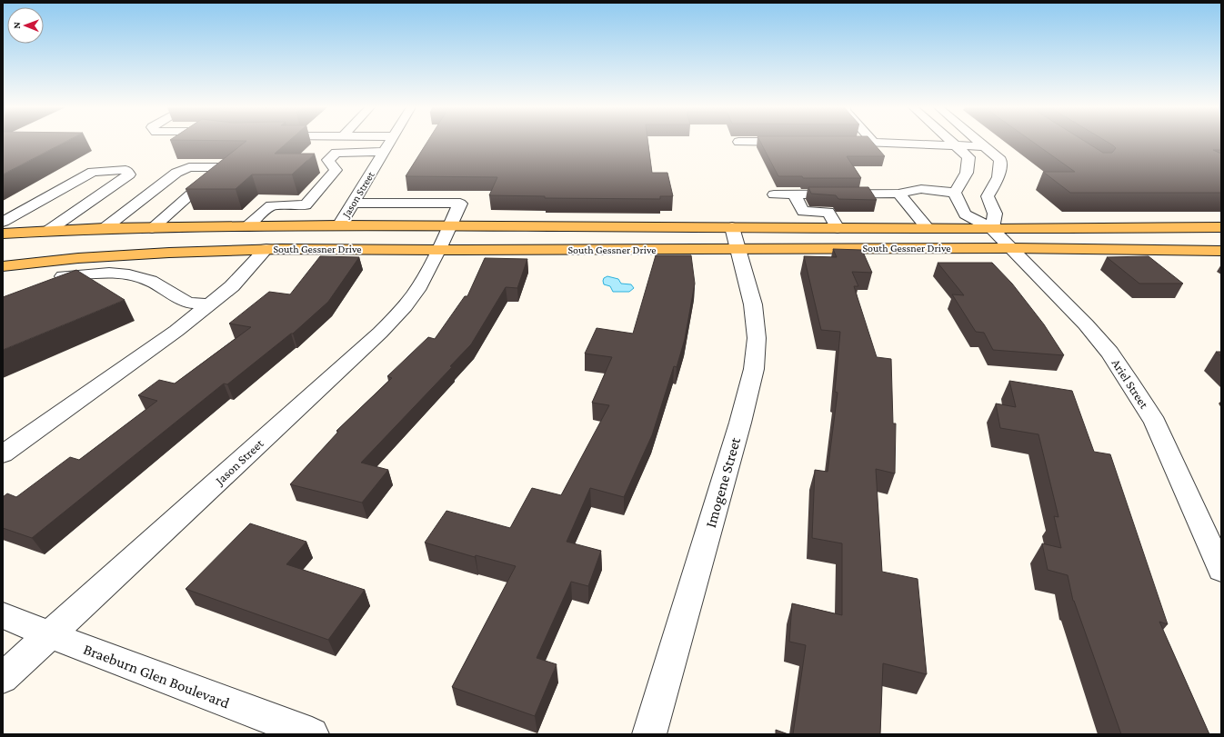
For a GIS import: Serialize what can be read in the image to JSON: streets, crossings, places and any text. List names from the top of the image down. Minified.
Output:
{"streets":{"main road":["South Gessner Drive"],"street":["Jason Street","Ariel Street","Imogene Street","Braeburn Glen Boulevard"]},"crossings":[["Jason Street","South Gessner Drive"],["Jason Street","Braeburn Glen Boulevard"],["South Gessner Drive","Ariel Street"],["South Gessner Drive","Imogene Street"]],"north":"left"}
